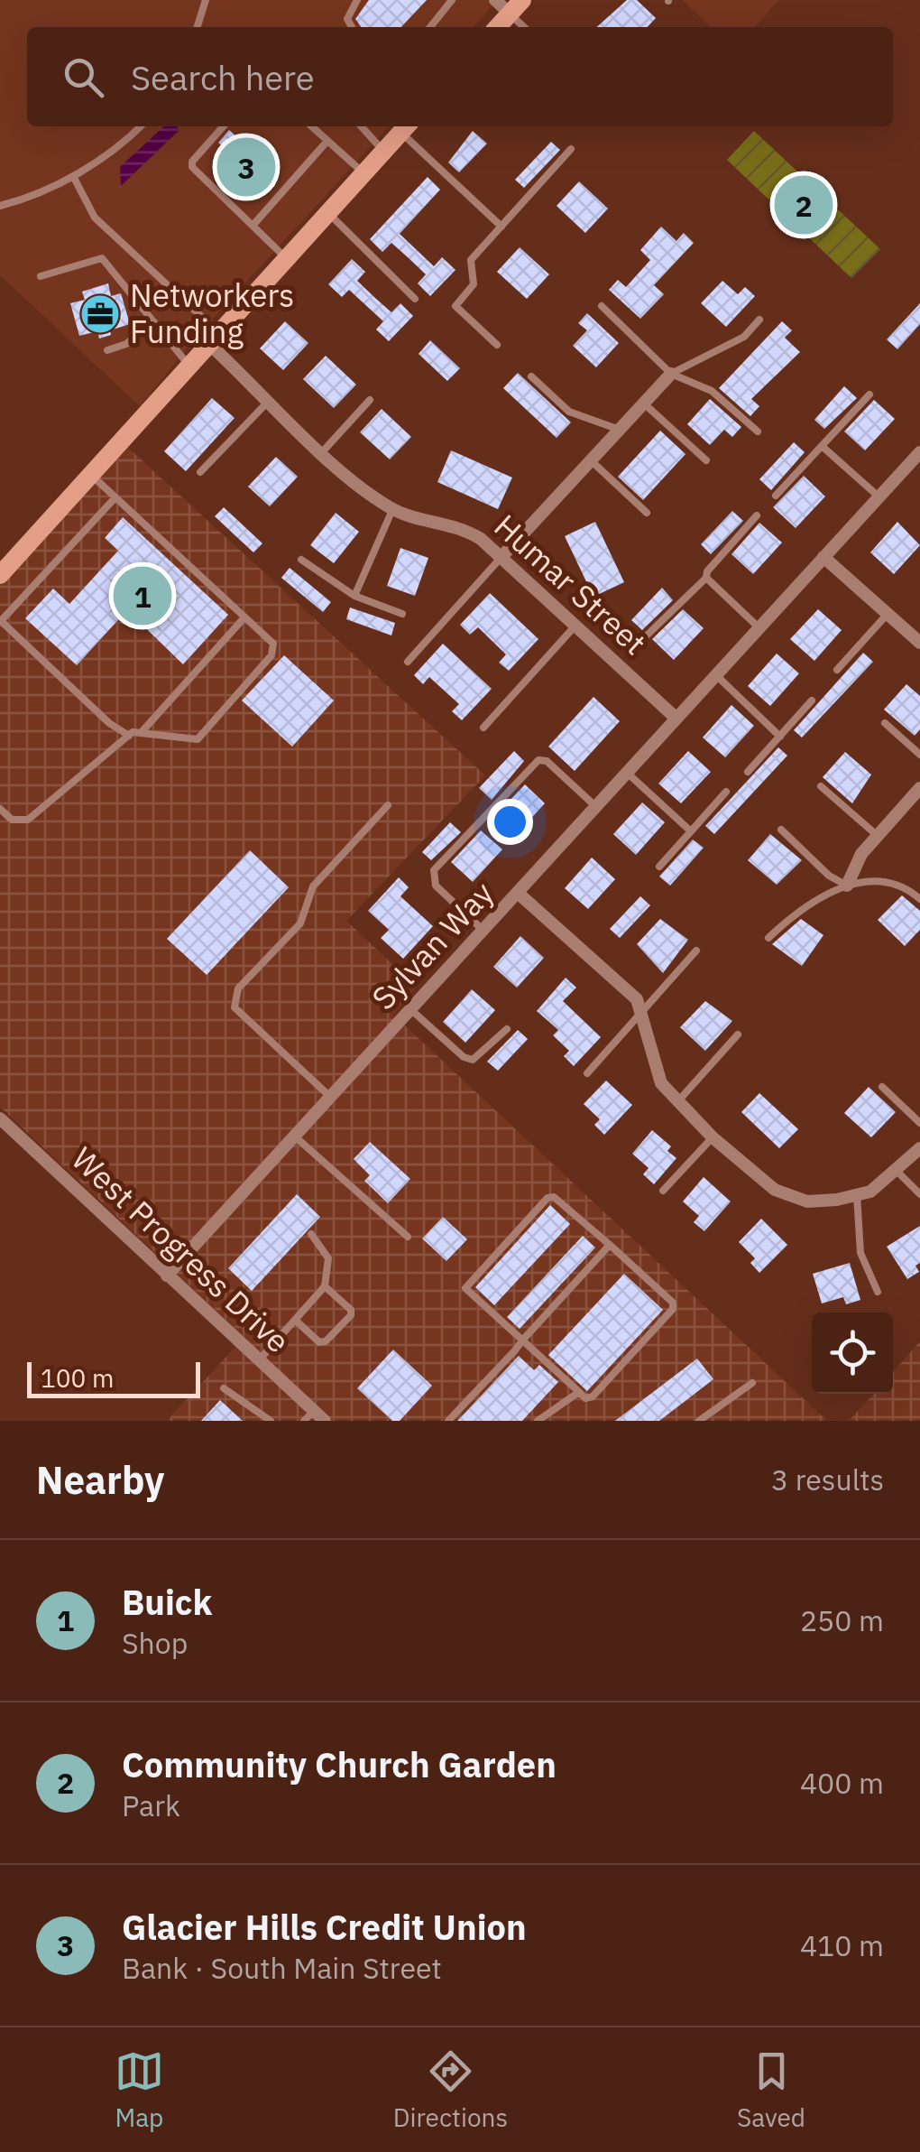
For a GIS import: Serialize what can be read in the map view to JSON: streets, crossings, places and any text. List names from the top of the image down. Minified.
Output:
{"streets":{"street":["Humar Street","Sylvan Way","West Progress Drive"]},"crossings":[["Humar Street","Sylvan Way"],["Sylvan Way","West Progress Drive"]],"places":{"office":["Networkers Funding"]},"scale_bar":"100 m","page":{"search":"Search here","pins":["3","2","1"],"scale":"100 m","heading":["Nearby","3 results"],"list":[{"mark":"1","name":"Buick","note":"Shop","value":"250 m"},{"mark":"2","name":"Community Church Garden","note":"Park","value":"400 m"},{"mark":"3","name":"Glacier Hills Credit Union","note":"Bank · South Main Street","value":"410 m"}],"nav":["Map","Directions","Saved"]}}
